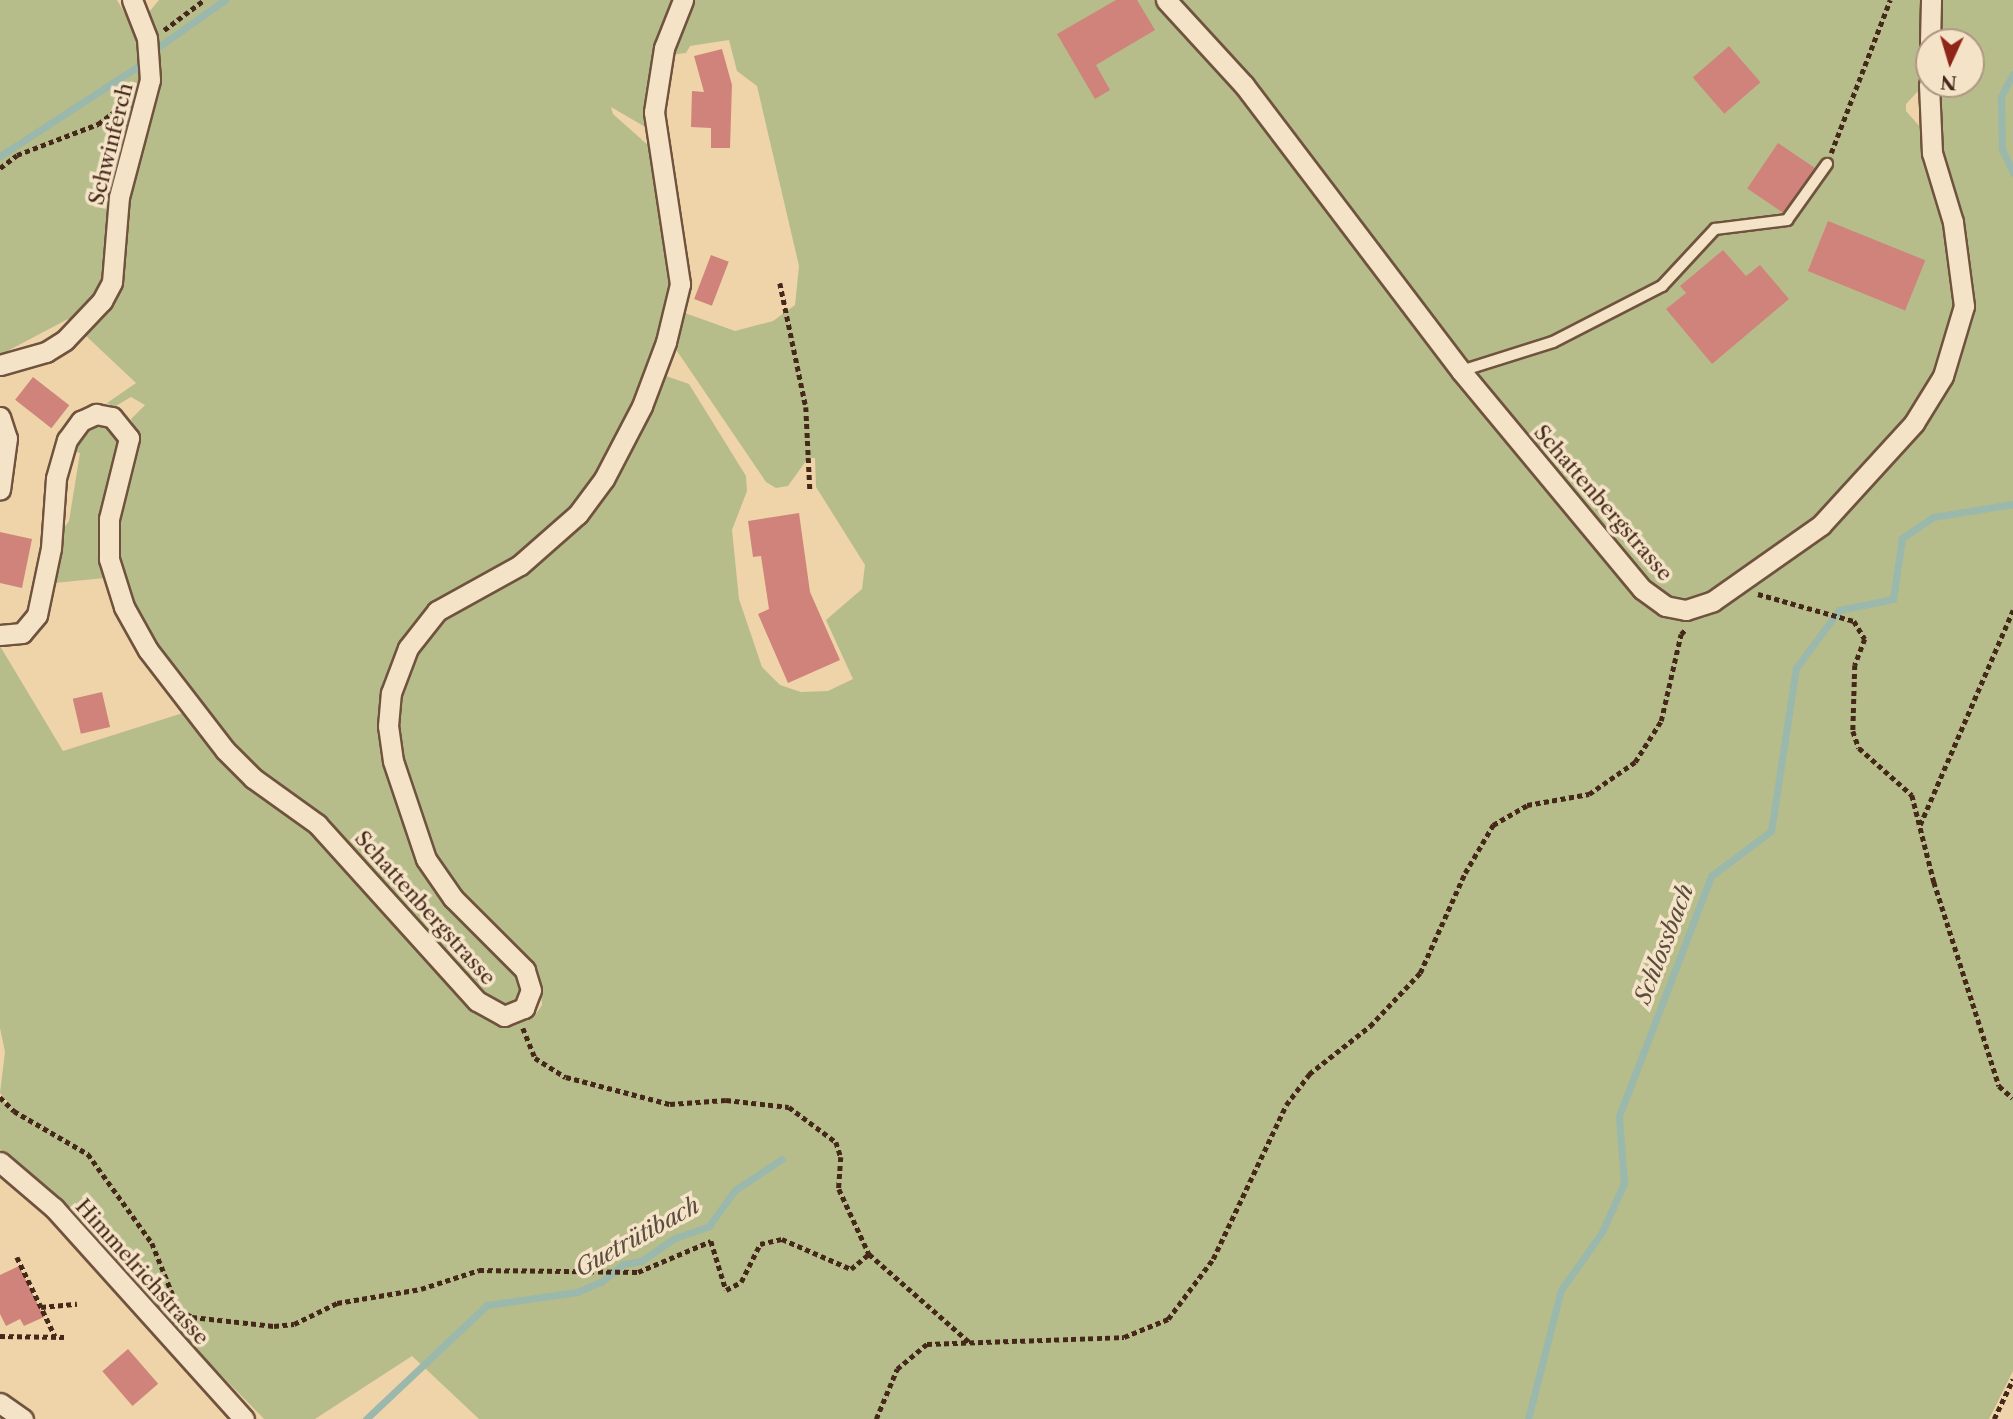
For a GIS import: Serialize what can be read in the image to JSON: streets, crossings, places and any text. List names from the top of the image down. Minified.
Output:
{"streets":{"street":["Schwinferch","Schattenbergstrasse","Himmelrichstrasse"]},"water":["Schlossbach","Guetrütibach"],"north":"bottom"}
